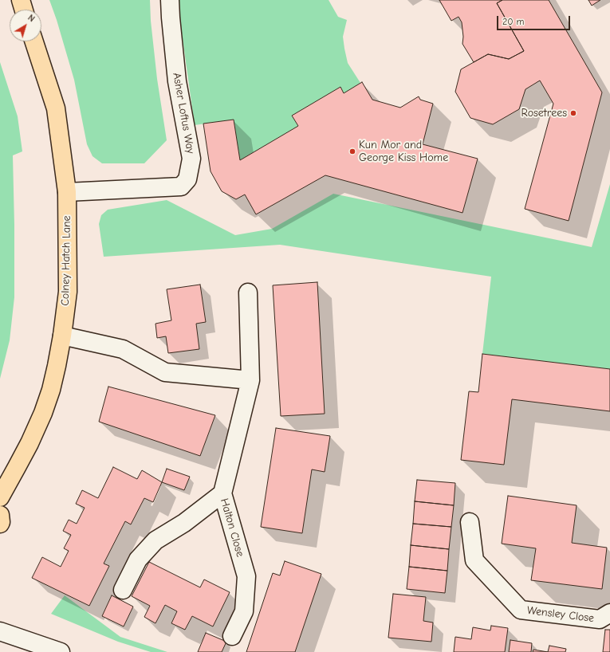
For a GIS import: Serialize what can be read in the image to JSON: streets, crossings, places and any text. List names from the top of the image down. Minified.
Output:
{"streets":{"main road":["Colney Hatch Lane"],"street":["Asher Loftus Way","Halton Close","Wensley Close"]},"crossings":[["Asher Loftus Way","Colney Hatch Lane"]],"places":["Rosetrees","Kun Mor and George Kiss Home"],"scale_bar":"20 m","north":"top right"}
